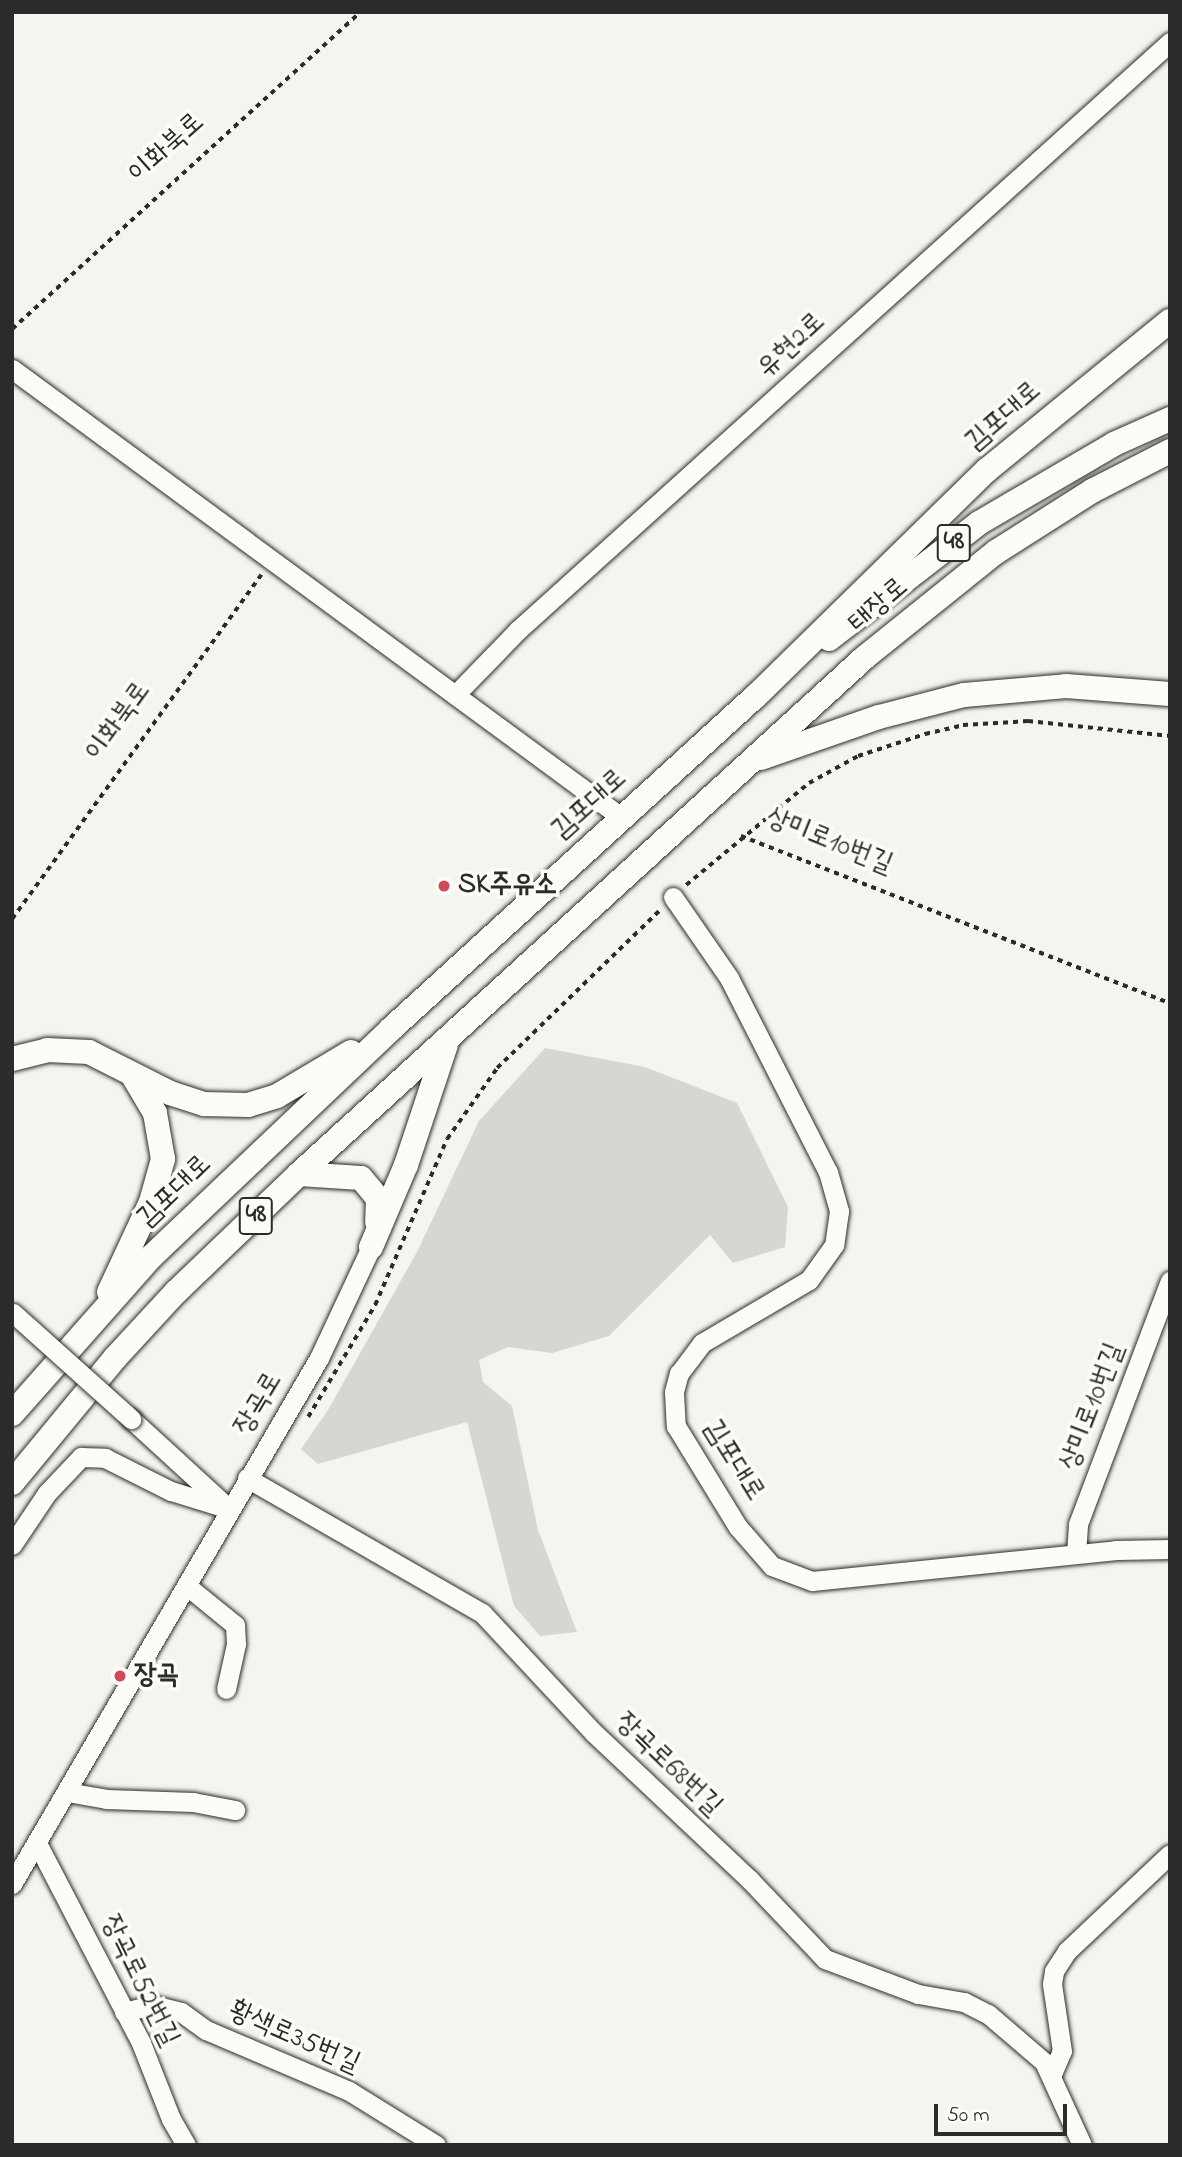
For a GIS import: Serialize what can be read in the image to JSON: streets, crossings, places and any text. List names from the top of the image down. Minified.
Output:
{"streets":{"main road":["김포대로","48","태장로"],"street":["유현2로","상미로10번길","장곡로","장곡로68번길","장곡로52번길","황색로35번길"],"path":["이화북로"]},"crossings":[["김포대로","태장로"],["김포대로","상미로10번길"],["48","태장로"],["장곡로","장곡로68번길"],["장곡로","장곡로52번길"],["장곡로52번길","황색로35번길"]],"places":["SK주유소","장곡"],"scale_bar":"50 m"}
